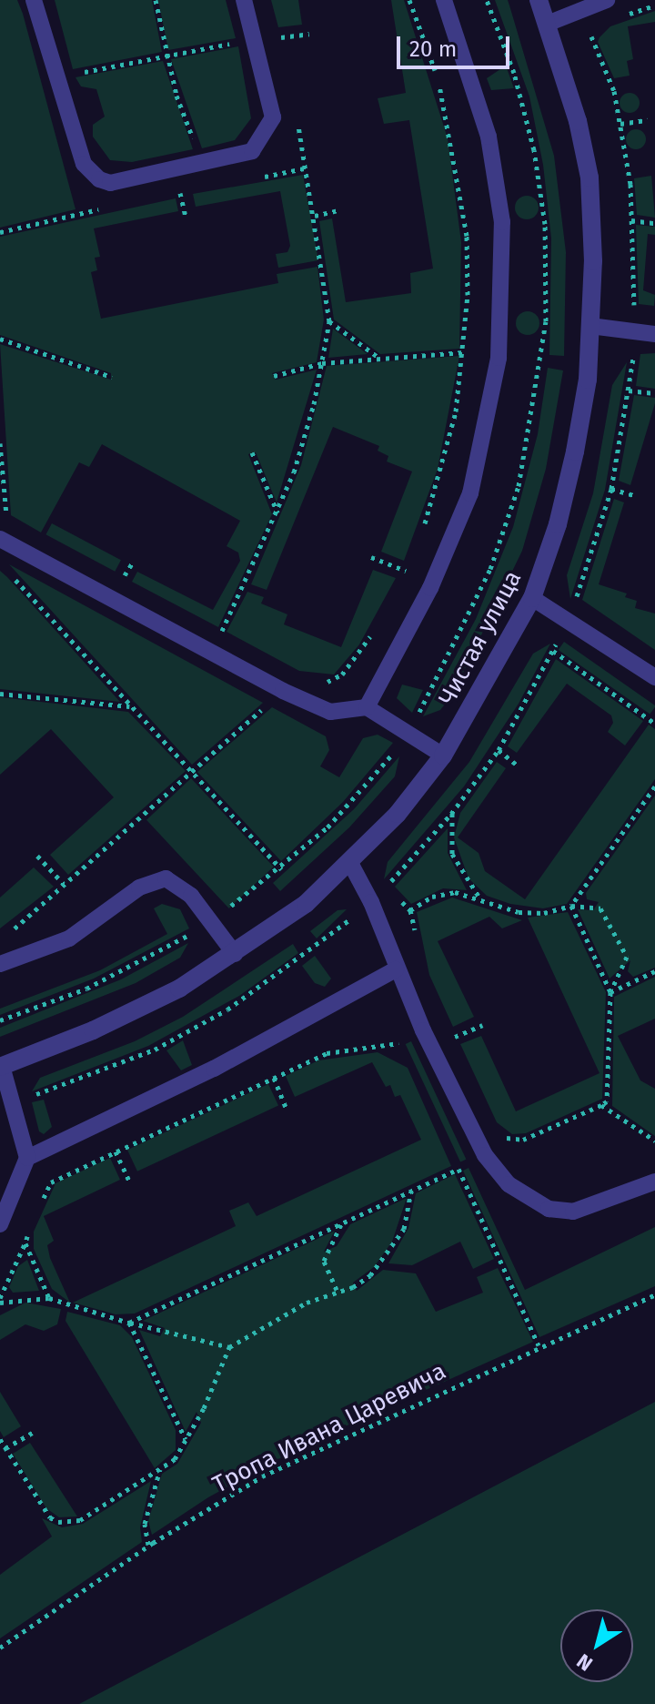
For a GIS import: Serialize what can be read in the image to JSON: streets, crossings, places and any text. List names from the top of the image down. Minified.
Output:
{"streets":{"street":["Чистая улица"],"path":["Тропа Ивана Царевича"]},"scale_bar":"20 m","north":"bottom left"}
